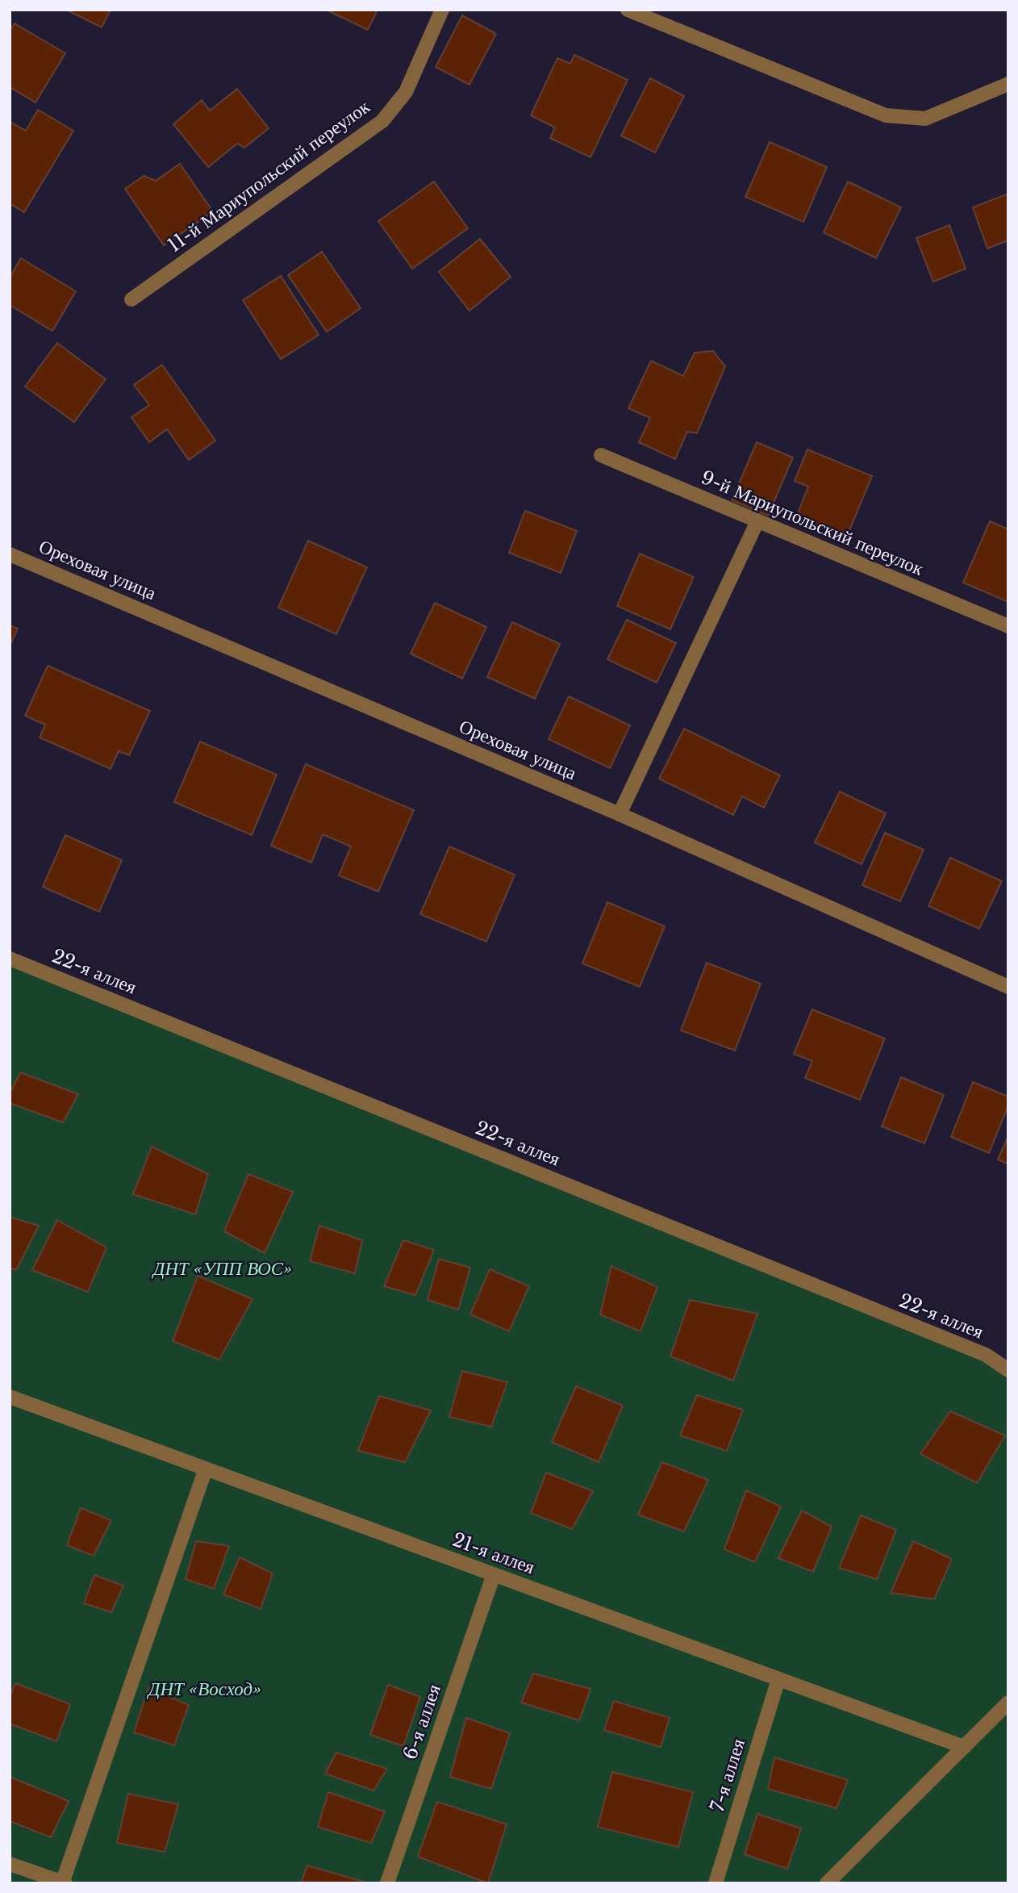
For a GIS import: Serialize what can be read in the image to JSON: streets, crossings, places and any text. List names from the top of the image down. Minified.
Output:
{"streets":{"street":["11-й Мариупольский переулок","9-й Мариупольский переулок","Ореховая улица","22-я аллея","21-я аллея","6-я аллея","7-я аллея"]},"crossings":[["21-я аллея","6-я аллея"],["21-я аллея","7-я аллея"]],"parks":["ДНТ «УПП ВОС»","ДНТ «Восход»"]}
